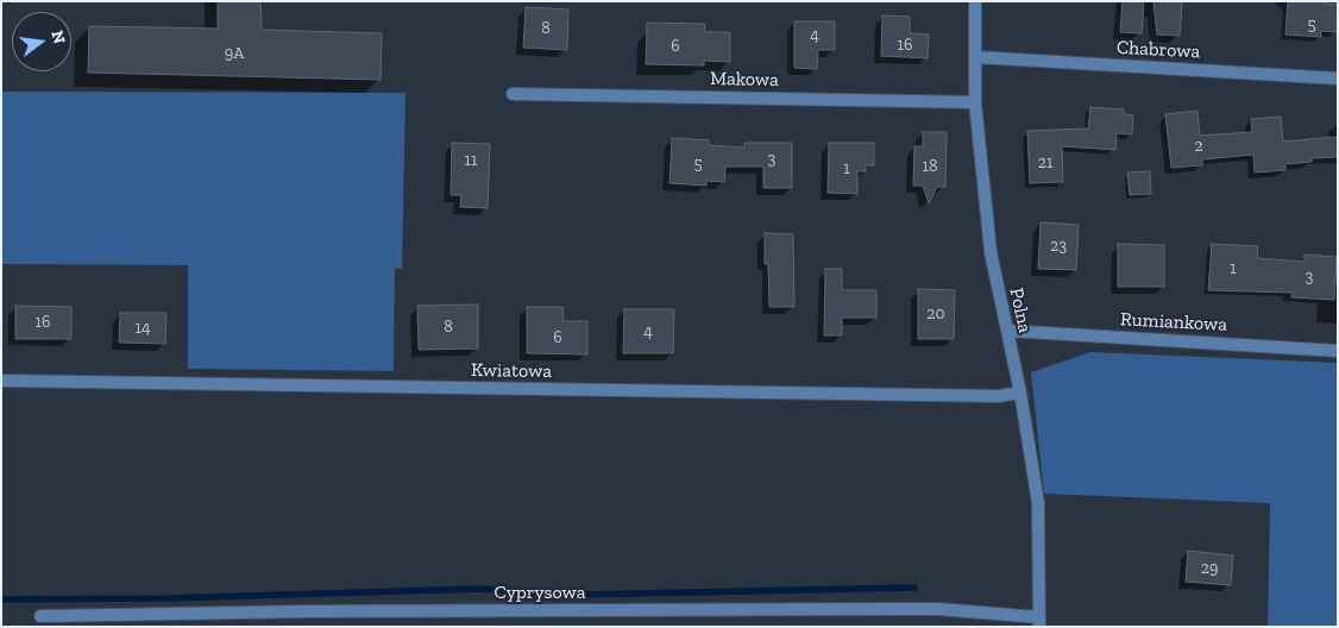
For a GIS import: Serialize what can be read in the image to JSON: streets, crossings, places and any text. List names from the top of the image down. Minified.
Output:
{"streets":{"street":["Chabrowa","Makowa","Polna","Rumiankowa","Kwiatowa","Cyprysowa"]},"crossings":[["Chabrowa","Polna"],["Makowa","Polna"],["Polna","Rumiankowa"],["Polna","Kwiatowa"],["Polna","Cyprysowa"]],"house_numbers":["5","8","4","16","6","9A","2","3","11","21","5","18","1","23","1","3","20","16","8","14","4","6","29"],"north":"right"}
